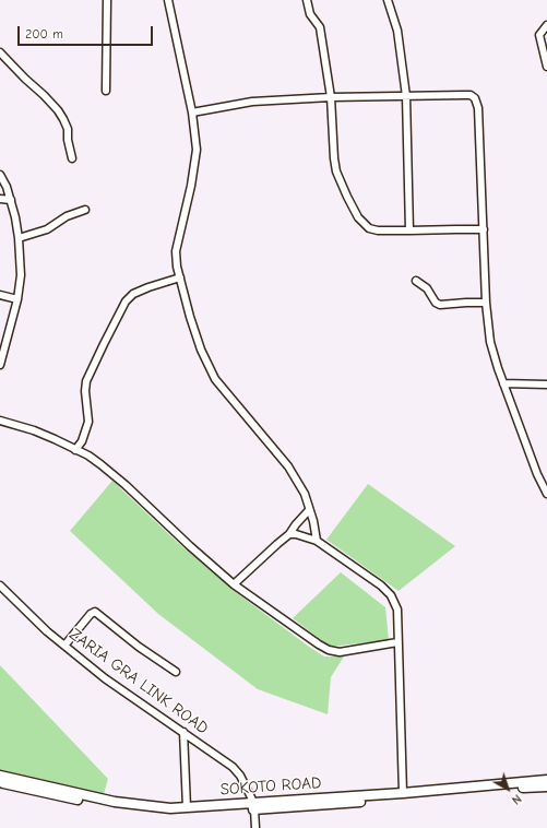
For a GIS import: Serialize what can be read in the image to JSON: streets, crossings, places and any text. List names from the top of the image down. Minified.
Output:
{"streets":{"main road":["SOKOTO ROAD"],"street":["ZARIA GRA LINK ROAD"]},"crossings":[["ZARIA GRA LINK ROAD","SOKOTO ROAD"]],"scale_bar":"200 m","north":"bottom right"}
